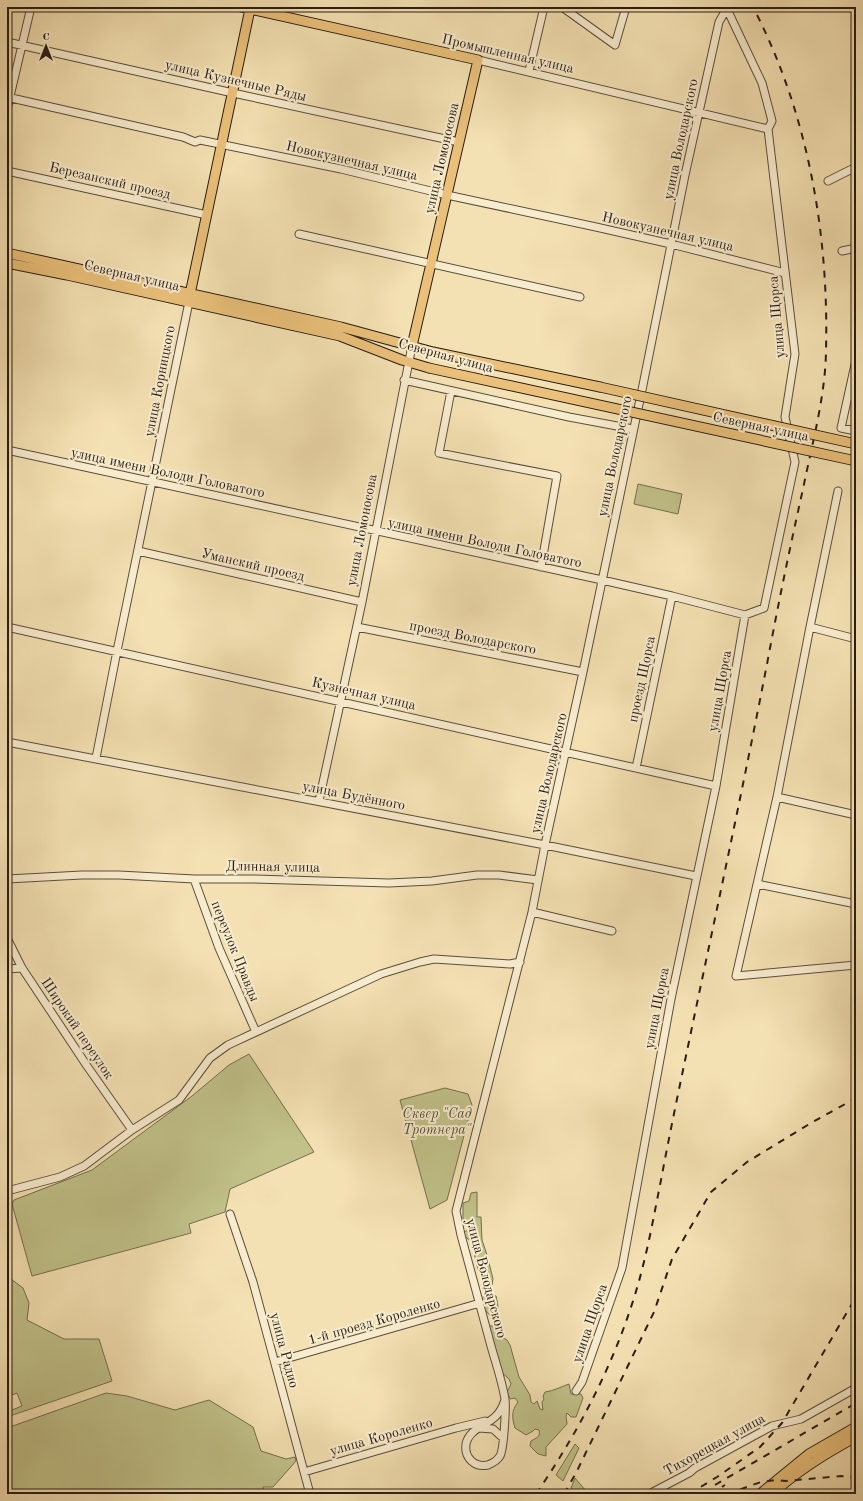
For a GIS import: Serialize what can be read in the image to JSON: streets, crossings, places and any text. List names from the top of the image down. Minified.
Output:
{"streets":{"main road":["Промышленная улица","улица Ломоносова","Северная улица","улица Корницкого"],"street":["улица Кузнечные Ряды","улица Володарского","Новокузнечная улица","Березанский проезд","улица Щорса","улица имени Володи Головатого","Уманский проезд","проезд Володарского","проезд Щорса","Кузнечная улица","улица Будённого","Длинная улица","переулок Правды","Широкий переулок","1-й проезд Короленко","улица Радио","улица Короленко","Тихорецкая улица"]},"crossings":[["Промышленная улица","улица Володарского"],["Промышленная улица","улица Ломоносова"],["Промышленная улица","улица Щорса"],["Промышленная улица","улица Корницкого"],["улица Кузнечные Ряды","улица Ломоносова"],["улица Кузнечные Ряды","улица Корницкого"],["улица Володарского","Новокузнечная улица"],["улица Володарского","улица Щорса"],["улица Володарского","улица имени Володи Головатого"],["улица Володарского","проезд Володарского"],["улица Володарского","Кузнечная улица"],["улица Володарского","улица Будённого"],["улица Володарского","Длинная улица"],["улица Володарского","1-й проезд Короленко"],["улица Володарского","улица Короленко"],["улица Ломоносова","Новокузнечная улица"],["улица Ломоносова","Северная улица"],["улица Ломоносова","улица имени Володи Головатого"],["улица Ломоносова","Уманский проезд"],["улица Ломоносова","проезд Володарского"],["улица Ломоносова","Кузнечная улица"],["улица Ломоносова","улица Будённого"],["Новокузнечная улица","улица Щорса"],["Новокузнечная улица","улица Корницкого"],["Березанский проезд","улица Корницкого"],["Северная улица","улица Корницкого"],["улица Щорса","улица имени Володи Головатого"],["улица Щорса","Кузнечная улица"],["улица Щорса","улица Будённого"],["улица Корницкого","улица имени Володи Головатого"],["улица Корницкого","Уманский проезд"],["улица Корницкого","Кузнечная улица"],["улица Корницкого","улица Будённого"],["улица имени Володи Головатого","проезд Щорса"],["проезд Щорса","Кузнечная улица"],["Длинная улица","переулок Правды"],["1-й проезд Короленко","улица Радио"],["улица Радио","улица Короленко"]],"parks":["Сквер \"Сад Тротнера\""],"north":"top"}
